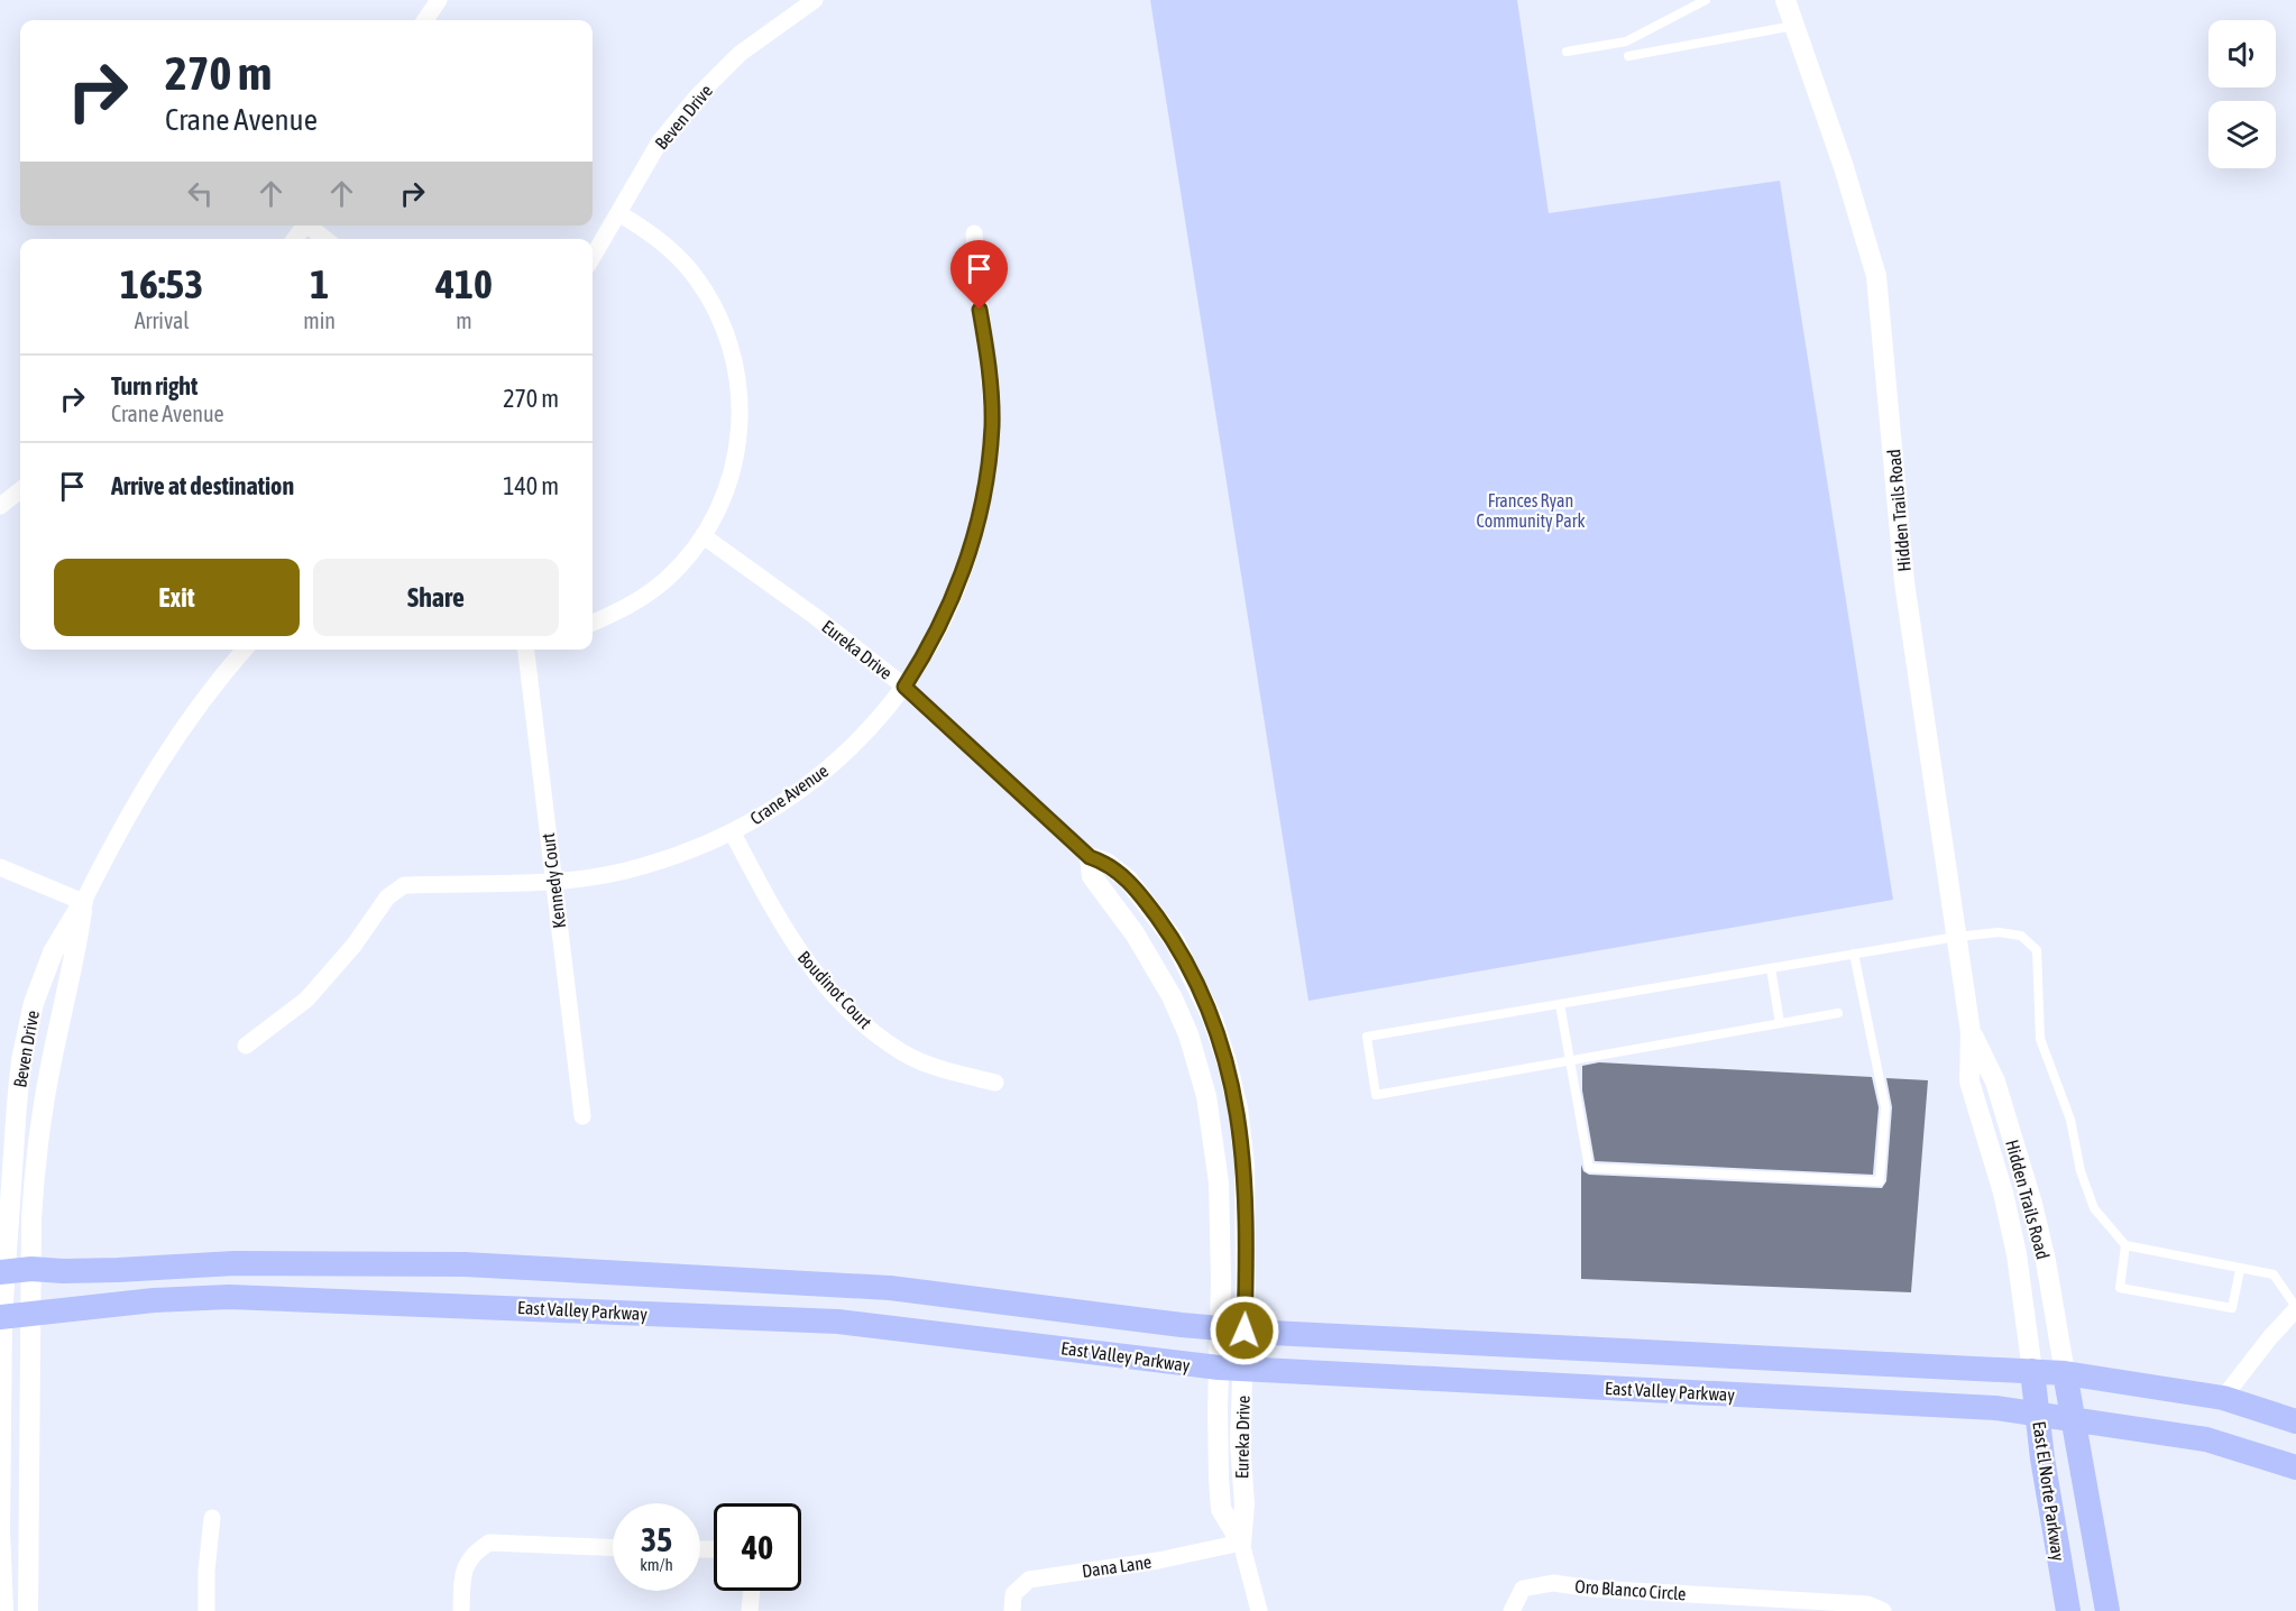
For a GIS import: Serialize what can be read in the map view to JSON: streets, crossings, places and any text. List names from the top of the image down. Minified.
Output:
{"streets":{"main road":["East Valley Parkway","East El Norte Parkway"],"street":["Beven Drive","Hidden Trails Road","Eureka Drive","Crane Avenue","Kennedy Court","Boudinot Court","Dana Lane","Oro Blanco Circle"]},"crossings":[["Beven Drive","East Valley Parkway"],["Hidden Trails Road","East Valley Parkway"],["Hidden Trails Road","East El Norte Parkway"],["Eureka Drive","Crane Avenue"],["Eureka Drive","East Valley Parkway"],["Eureka Drive","Dana Lane"],["Crane Avenue","Kennedy Court"],["Crane Avenue","Boudinot Court"],["East Valley Parkway","East El Norte Parkway"]],"parks":["Frances Ryan Community Park"],"page":{"turn":["270 m","Crane Avenue"],"eta":["16:53","Arrival","1","min","410","m"],"list":[{"name":"Turn right","note":"Crane Avenue","value":"270 m"},{"name":"Arrive at destination","value":"140 m"}],"buttons":["Exit","Share"],"speed":"35 km/h","limit":"40"}}
